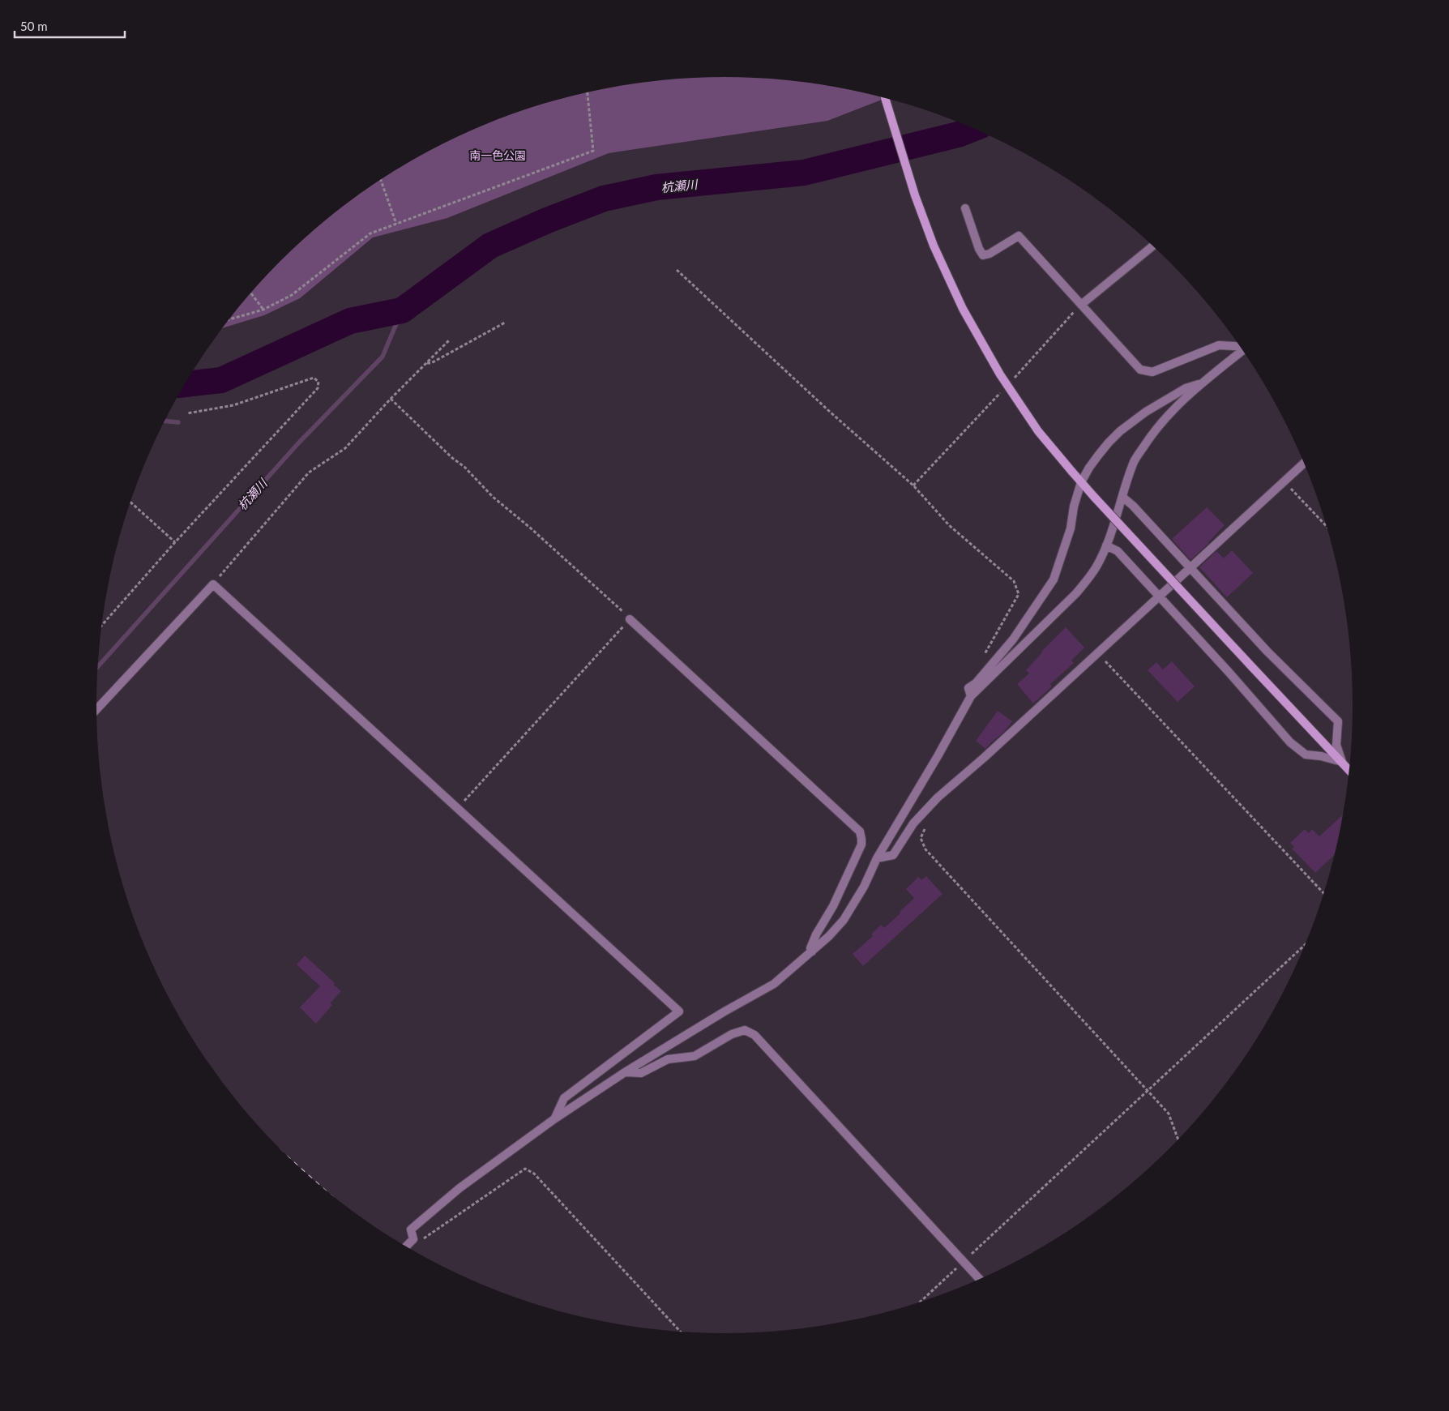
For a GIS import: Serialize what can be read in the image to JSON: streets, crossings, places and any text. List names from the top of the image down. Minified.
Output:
{"water":["杭瀬川"],"parks":["南一色公園"],"scale_bar":"50 m"}
